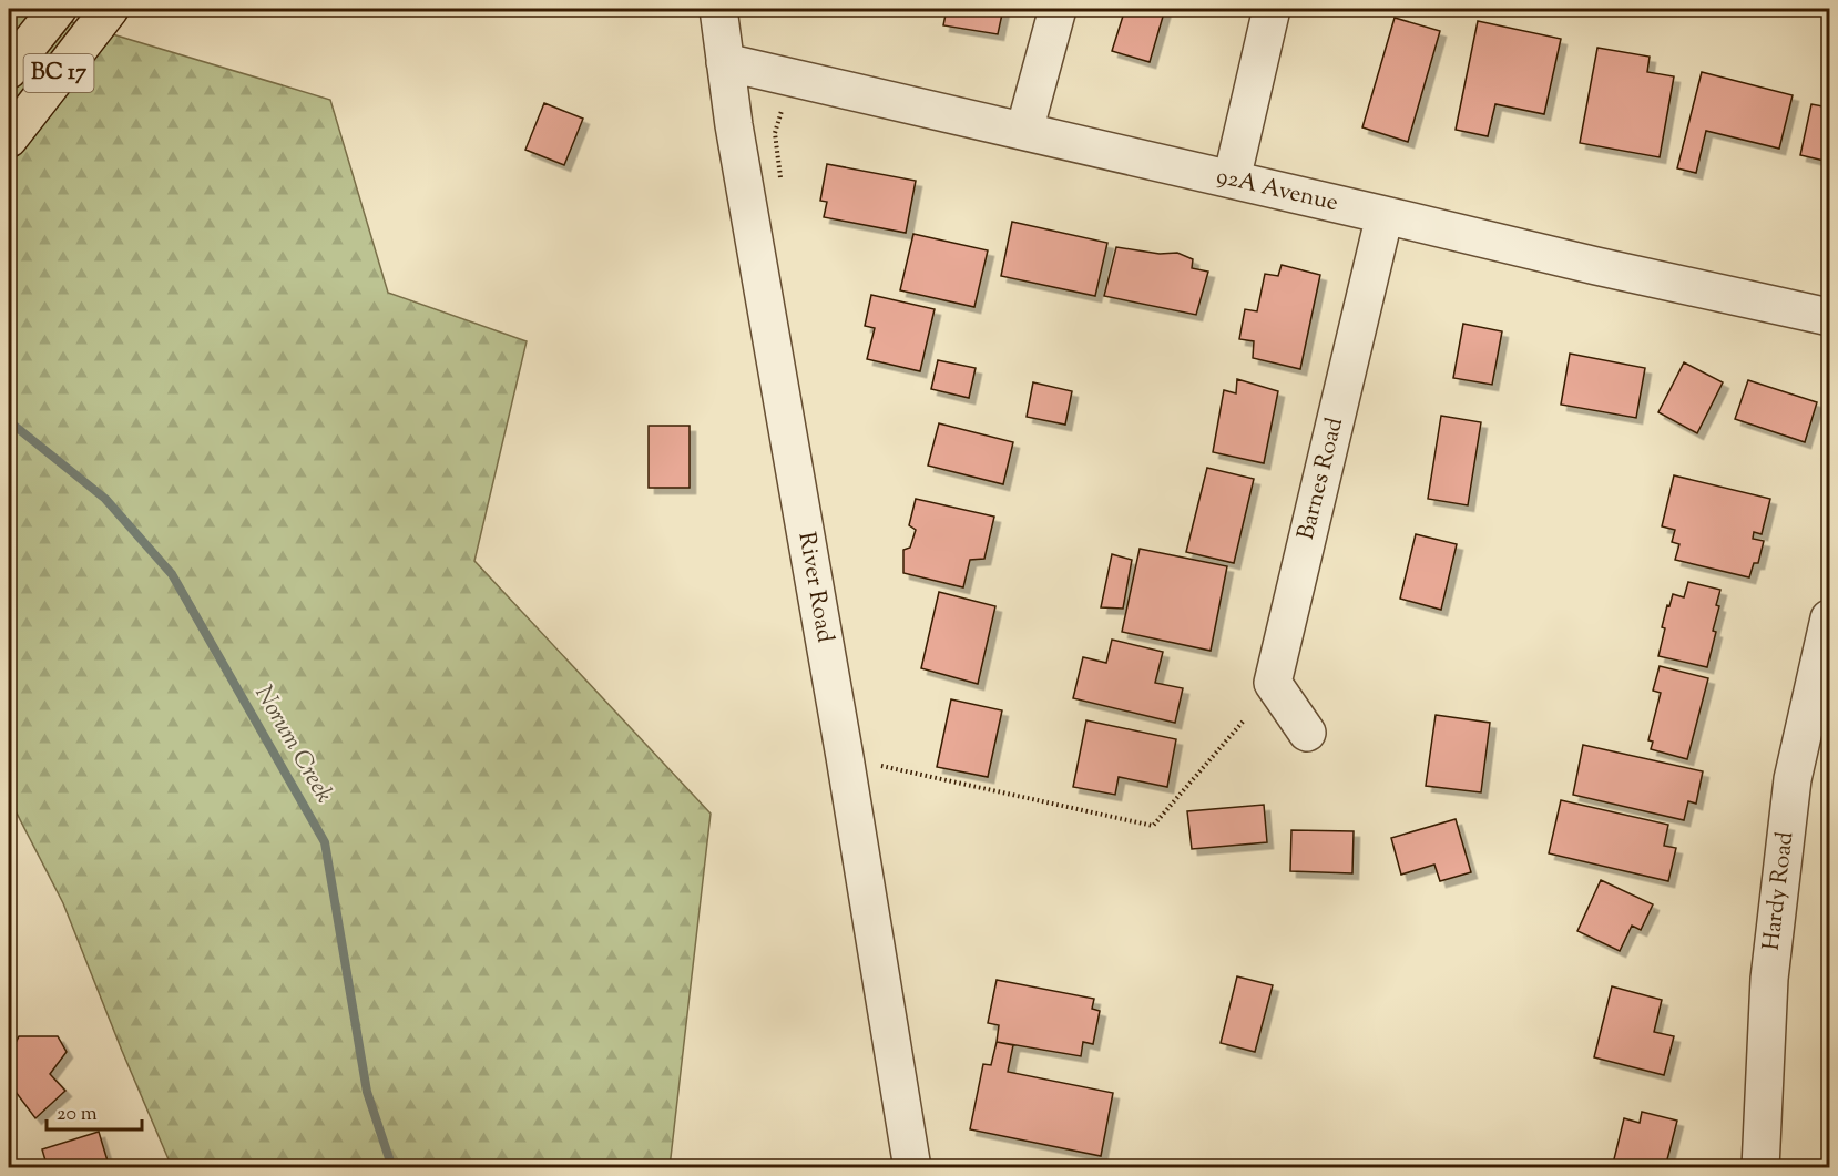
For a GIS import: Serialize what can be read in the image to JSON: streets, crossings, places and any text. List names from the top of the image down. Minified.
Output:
{"streets":{"highway":["BC 17"],"street":["92A Avenue","Barnes Road","River Road","Hardy Road"]},"crossings":[["92A Avenue","Barnes Road"],["92A Avenue","River Road"]],"water":["Norum Creek"],"scale_bar":"20 m"}
